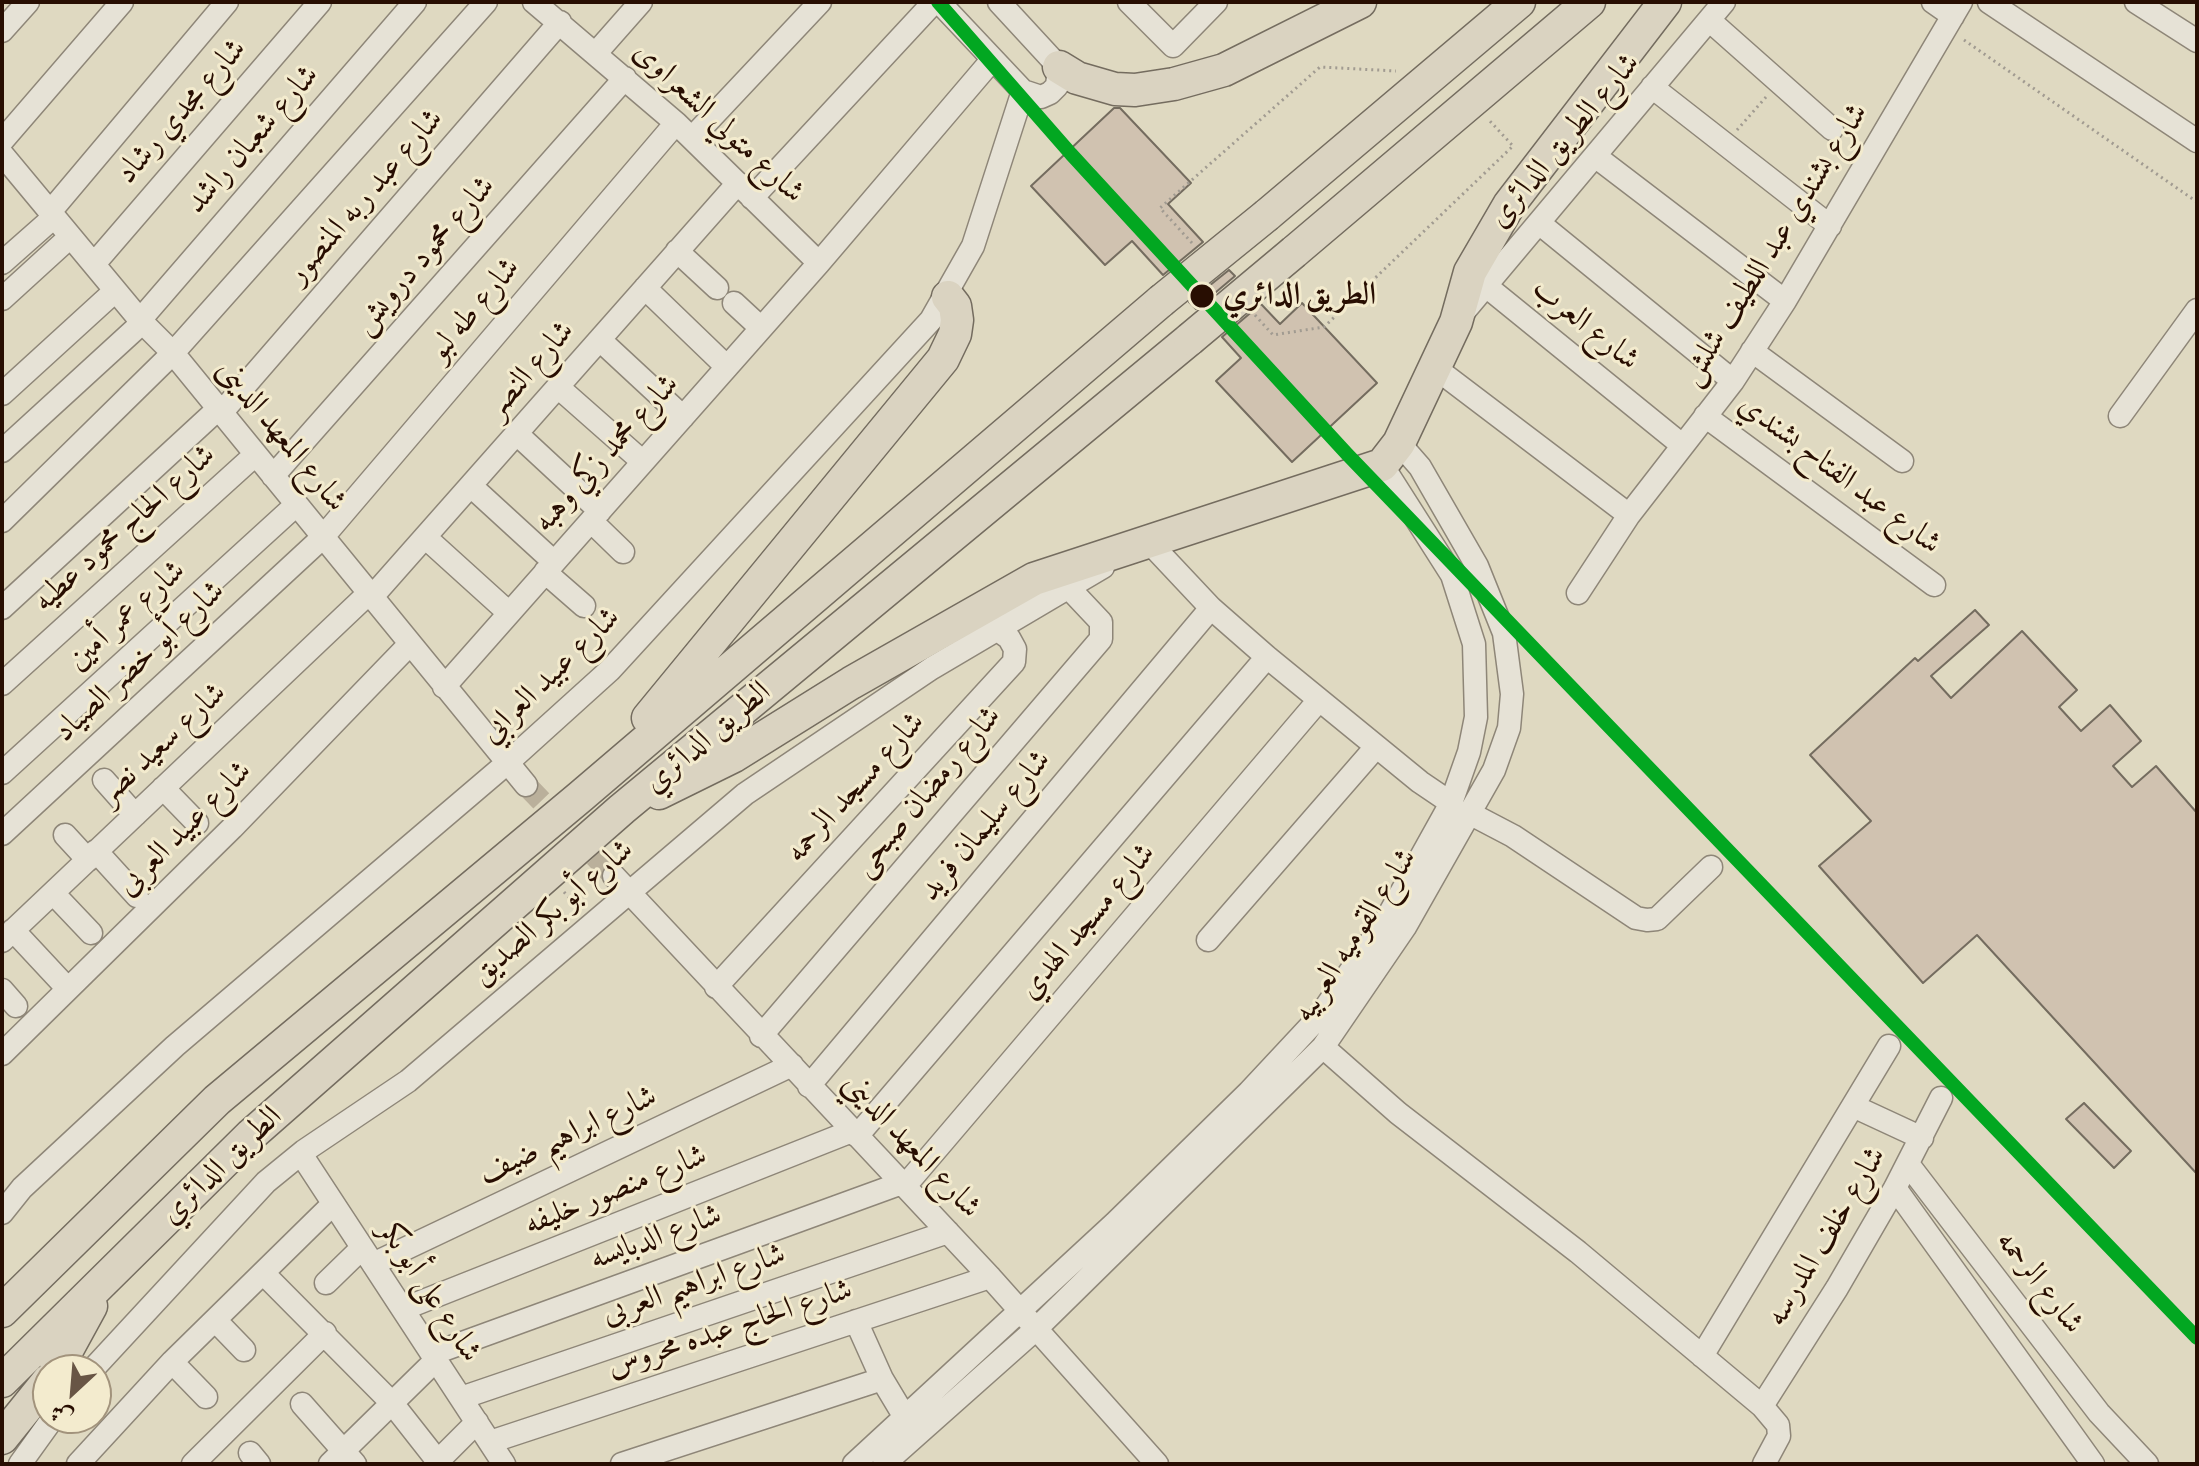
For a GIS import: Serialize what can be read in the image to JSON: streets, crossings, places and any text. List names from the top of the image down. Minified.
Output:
{"streets":{"highway":["الطريق الدائري"],"street":["شارع مجدي رشاد","شارع متولي الشعراوى","شارع شعبان راشد","شارع الطريق الدائرى","شارع عبد ربه المنصور","شارع بشندي عبد اللطيف شلش","شارع محمود درويش","شارع طه لبو","شارع العرب","شارع النصر","شارع المعهد الدينى","شارع محمد زكي وهبه","شارع عبد الفتاح بشندي","شارع الحاج محمود عطيه","شارع عمر أمين","شارع أبو خضر الصياد","شارع عبيد العرابي","شارع سعيد نصر","شارع مسجد الرحمه","شارع رمضان صبحى","شارع سليمان فريد","شارع عبيد العربى","شارع أبو بكر الصديق","شارع مسجد الهدي","شارع القوميه العربيه","شارع ابراهيم ضيف","شارع المعهد الديني","شارع منصور خليفه","شارع خلف المدرسه","شارع الدبايسه","شارع الرحمه","شارع ابراهيم العربى","شارع على أبو بكر","شارع الحاج عبده محروس"]},"crossings":[["شارع مجدي رشاد","شارع المعهد الدينى"],["شارع متولي الشعراوى","شارع عبد ربه المنصور"],["شارع متولي الشعراوى","شارع محمود درويش"],["شارع متولي الشعراوى","شارع طه لبو"],["شارع متولي الشعراوى","شارع النصر"],["شارع متولي الشعراوى","شارع محمد زكي وهبه"],["شارع شعبان راشد","شارع المعهد الدينى"],["شارع الطريق الدائرى","شارع العرب"],["شارع عبد ربه المنصور","شارع المعهد الدينى"],["شارع بشندي عبد اللطيف شلش","شارع العرب"],["شارع بشندي عبد اللطيف شلش","شارع عبد الفتاح بشندي"],["شارع محمود درويش","شارع المعهد الدينى"],["شارع طه لبو","شارع المعهد الدينى"],["شارع طه لبو","شارع أبو خضر الصياد"],["شارع النصر","شارع المعهد الدينى"],["شارع النصر","شارع سعيد نصر"],["شارع المعهد الدينى","شارع محمد زكي وهبه"],["شارع المعهد الدينى","شارع الحاج محمود عطيه"],["شارع المعهد الدينى","شارع عمر أمين"],["شارع المعهد الدينى","شارع أبو خضر الصياد"],["شارع المعهد الدينى","شارع عبيد العرابي"],["شارع المعهد الدينى","شارع سعيد نصر"],["شارع المعهد الدينى","شارع عبيد العربى"],["شارع مسجد الرحمه","شارع أبو بكر الصديق"],["شارع مسجد الرحمه","شارع المعهد الديني"],["شارع رمضان صبحى","شارع أبو بكر الصديق"],["شارع رمضان صبحى","شارع المعهد الديني"],["شارع سليمان فريد","شارع المعهد الديني"],["شارع أبو بكر الصديق","شارع المعهد الديني"],["شارع أبو بكر الصديق","شارع على أبو بكر"],["شارع مسجد الهدي","شارع المعهد الديني"],["شارع مسجد الهدي","شارع الدبايسه"],["شارع القوميه العربيه","شارع المعهد الديني"],["شارع ابراهيم ضيف","شارع المعهد الديني"],["شارع ابراهيم ضيف","شارع على أبو بكر"],["شارع المعهد الديني","شارع منصور خليفه"],["شارع المعهد الديني","شارع الدبايسه"],["شارع المعهد الديني","شارع ابراهيم العربى"],["شارع المعهد الديني","شارع الحاج عبده محروس"],["شارع منصور خليفه","شارع على أبو بكر"],["شارع خلف المدرسه","شارع الرحمه"],["شارع الدبايسه","شارع على أبو بكر"],["شارع ابراهيم العربى","شارع على أبو بكر"],["شارع على أبو بكر","شارع الحاج عبده محروس"]],"places":["الطريق الدائري"],"north":"bottom left"}
